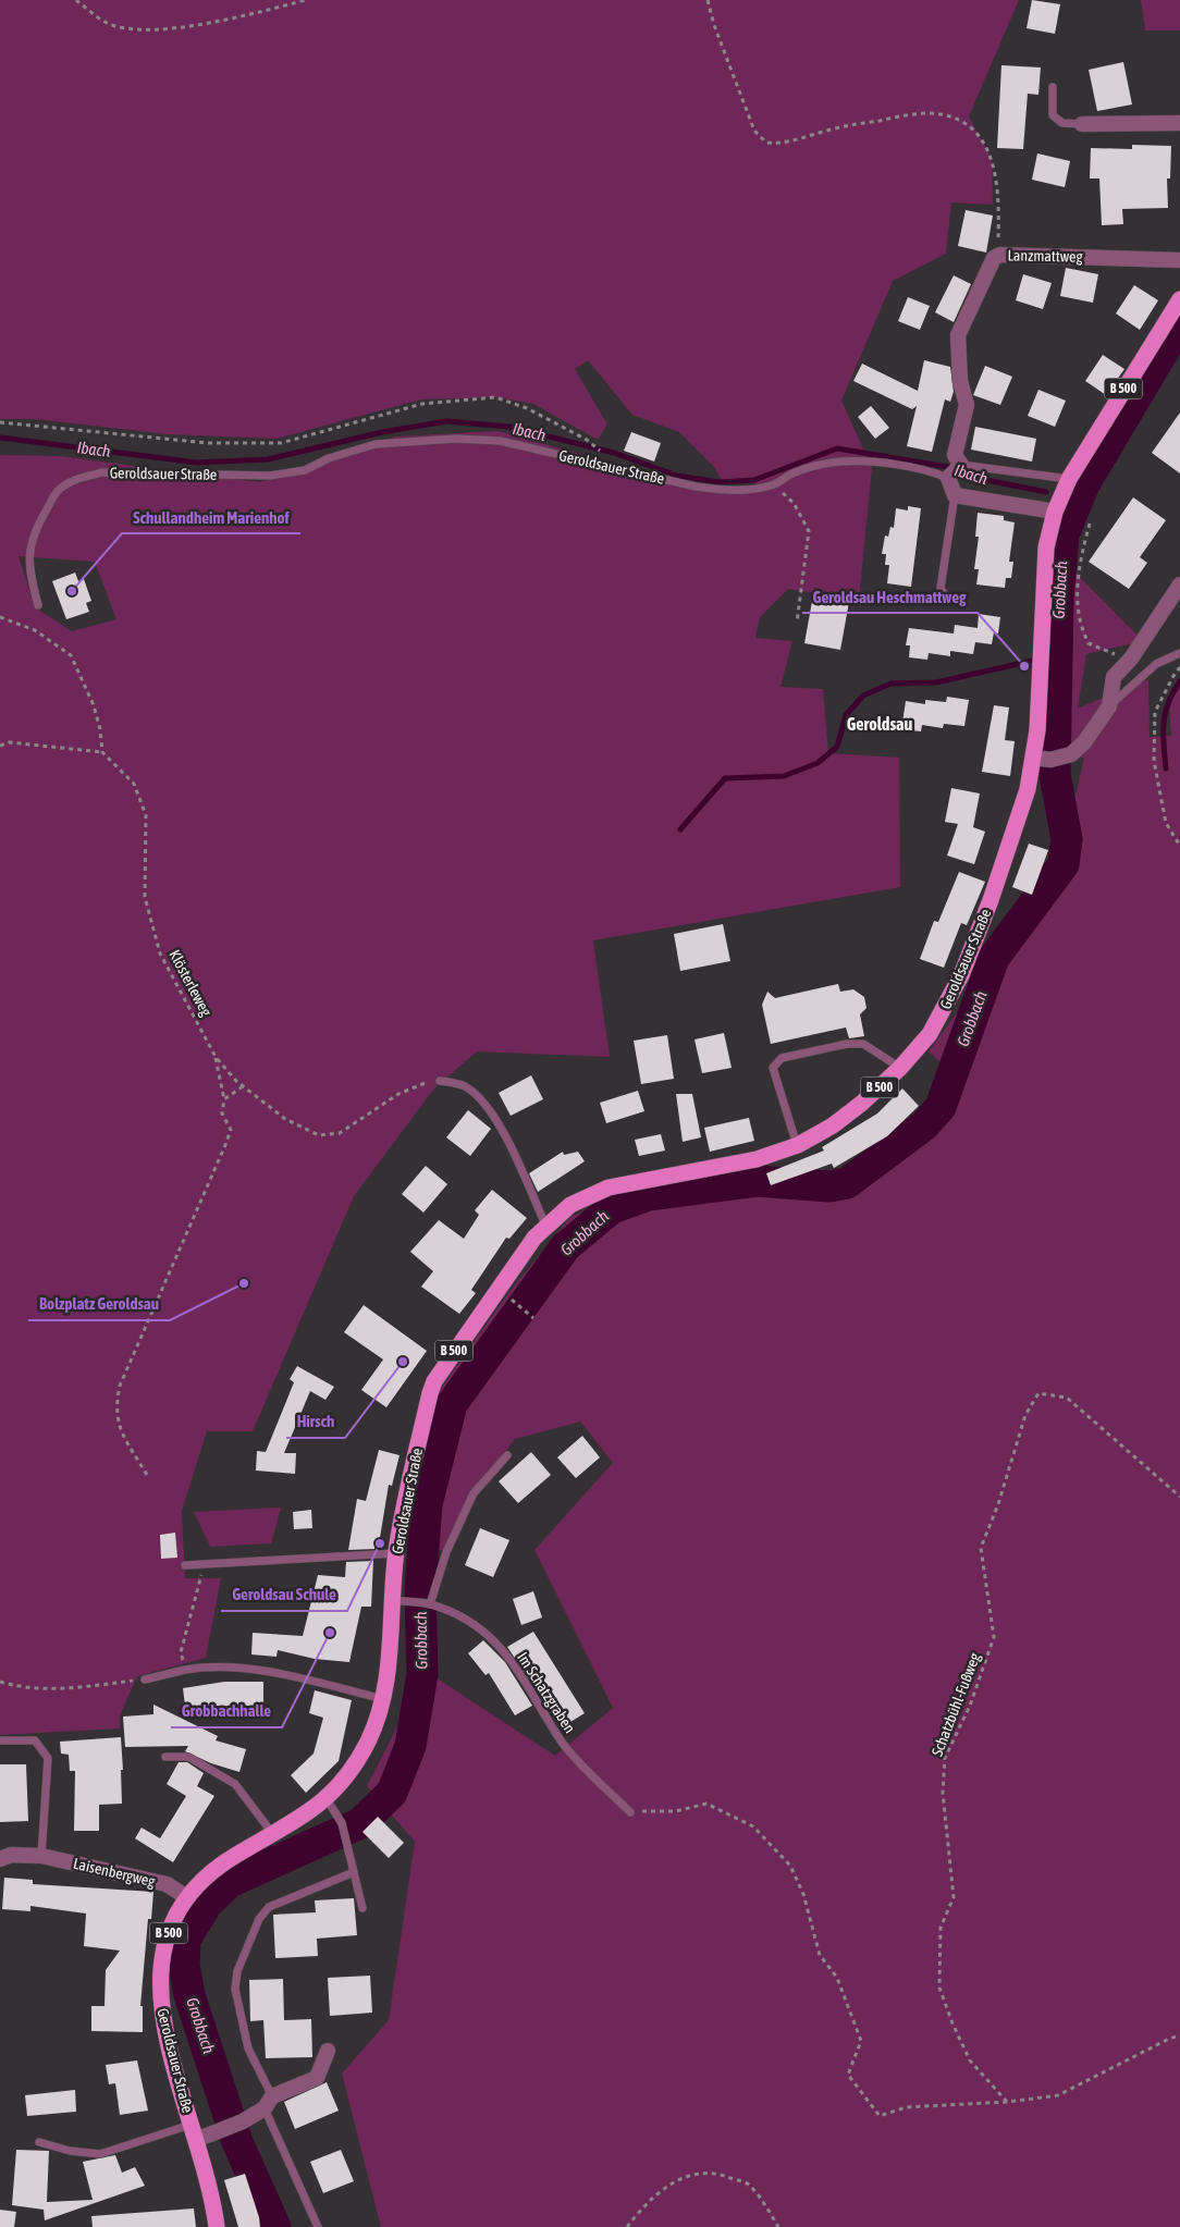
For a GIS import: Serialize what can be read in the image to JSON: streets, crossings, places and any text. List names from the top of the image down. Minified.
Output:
{"streets":{"main road":["B 500","Geroldsauer Straße"],"street":["Lanzmattweg","Laisenbergweg"],"lane":["Im Schatzgraben"],"path":["Klösterleweg","Schatzbühl-Fußweg"]},"crossings":[["Lanzmattweg","Geroldsauer Straße"],["Geroldsauer Straße","Im Schatzgraben"],["Geroldsauer Straße","Laisenbergweg"]],"districts":["Geroldsau"],"water":["Ibach","Grobbach"],"places":["Schullandheim Marienhof","Geroldsau Heschmattweg","Bolzplatz Geroldsau","Hirsch","Geroldsau Schule","Grobbachhalle"]}
